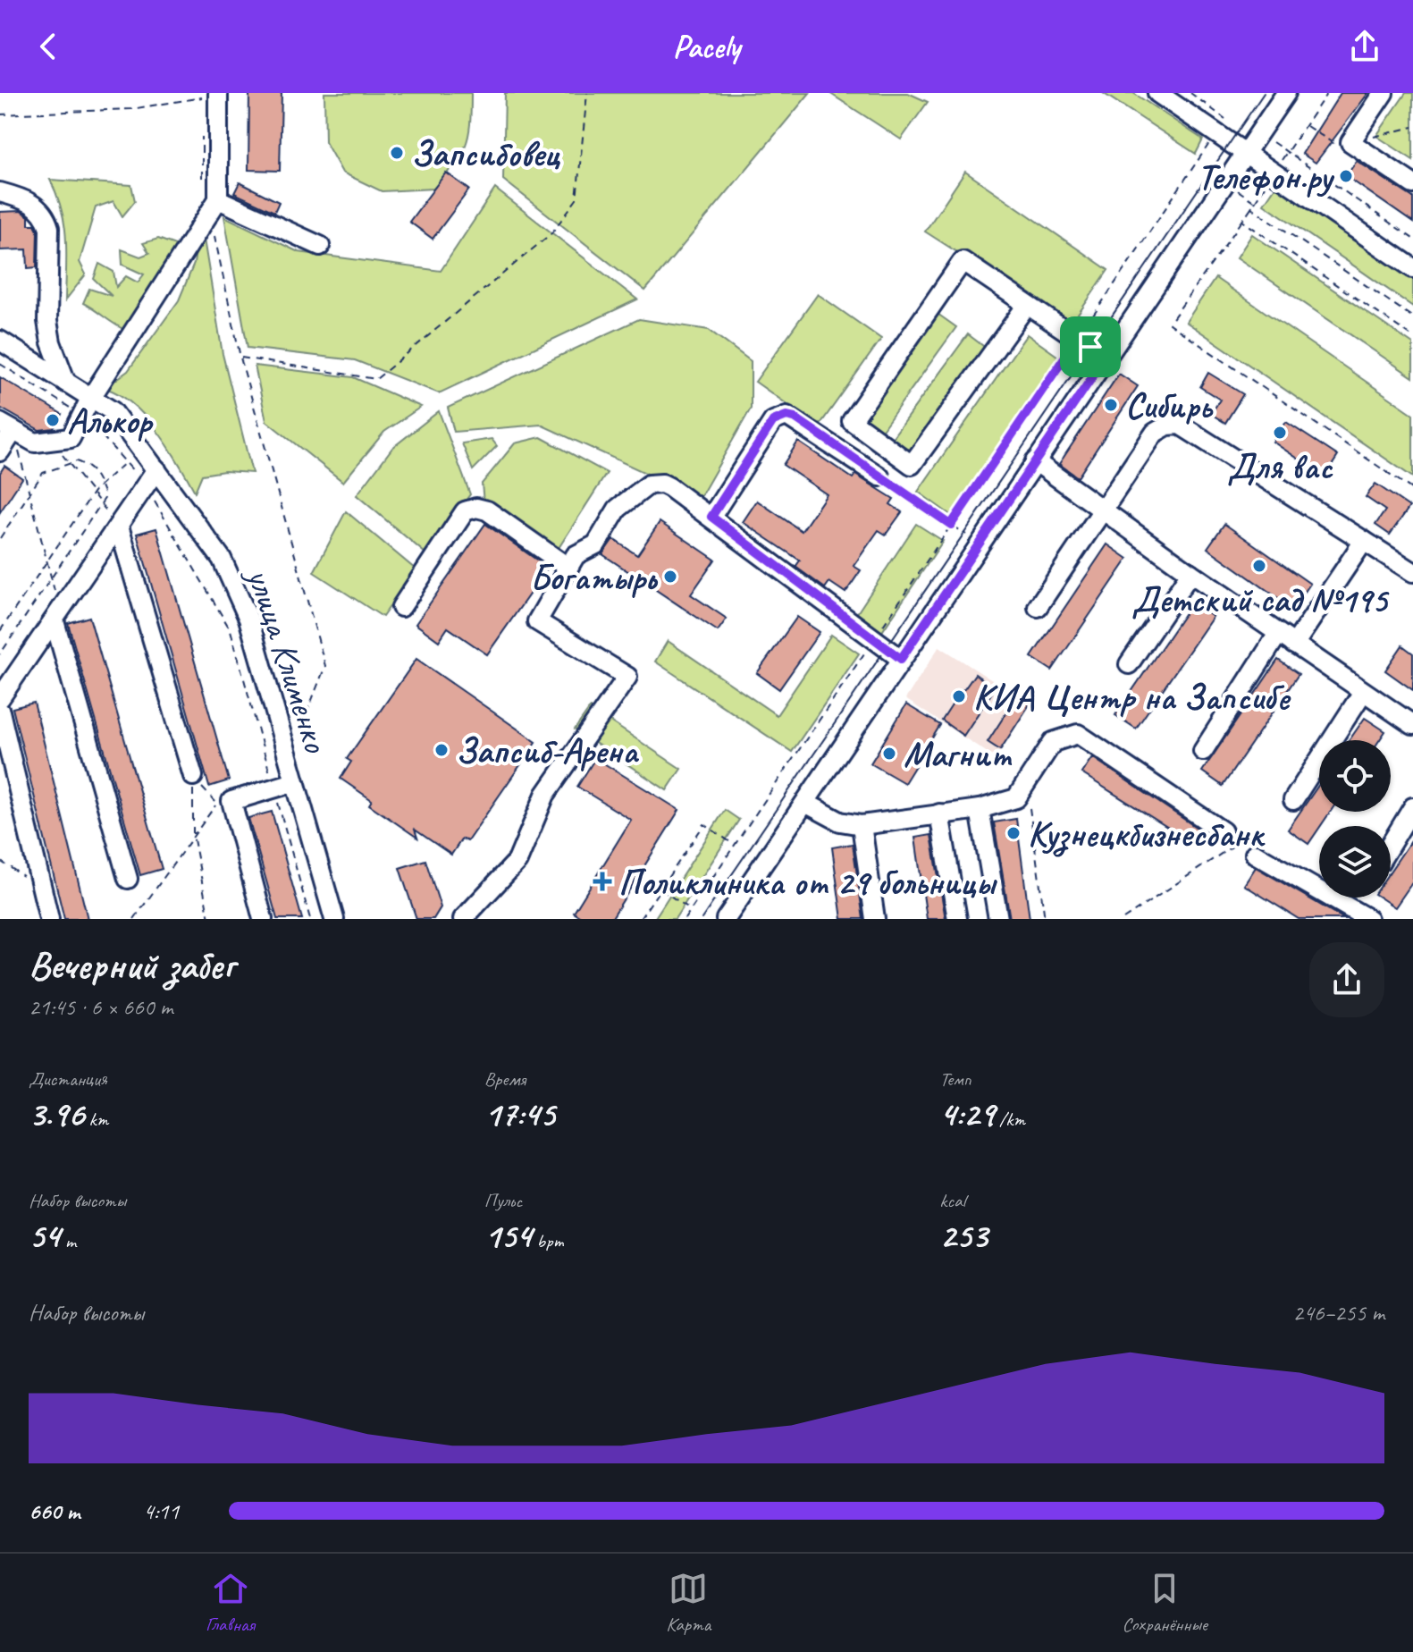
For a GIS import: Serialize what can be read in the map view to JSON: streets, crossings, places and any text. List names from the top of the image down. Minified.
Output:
{"streets":{"street":["улица Клименко"]},"places":{"other":["Запсибовец","Телефон.ру","Сибирь","Алькор","Для вас","Детский сад №195","Богатырь","КИА Центр на Запсибе","Запсиб-Арена","Магнит","Кузнецкбизнесбанк"],"health":["Поликлиника от 29 больницы"]},"page":{"header":"Pacely","heading":["Вечерний забег","21:45 · 6 × 660 m"],"stats":[["Дистанция","3.96 km"],["Время","17:45"],["Темп","4:29 /km"],["Набор высоты","54 m"],["Пульс","154 bpm"],["kcal","253"]],"chart":["Набор высоты","246–255 m"],"list":[{"name":"660 m","note":"4:11"}],"tabs":["Главная","Карта","Сохранённые"]}}
